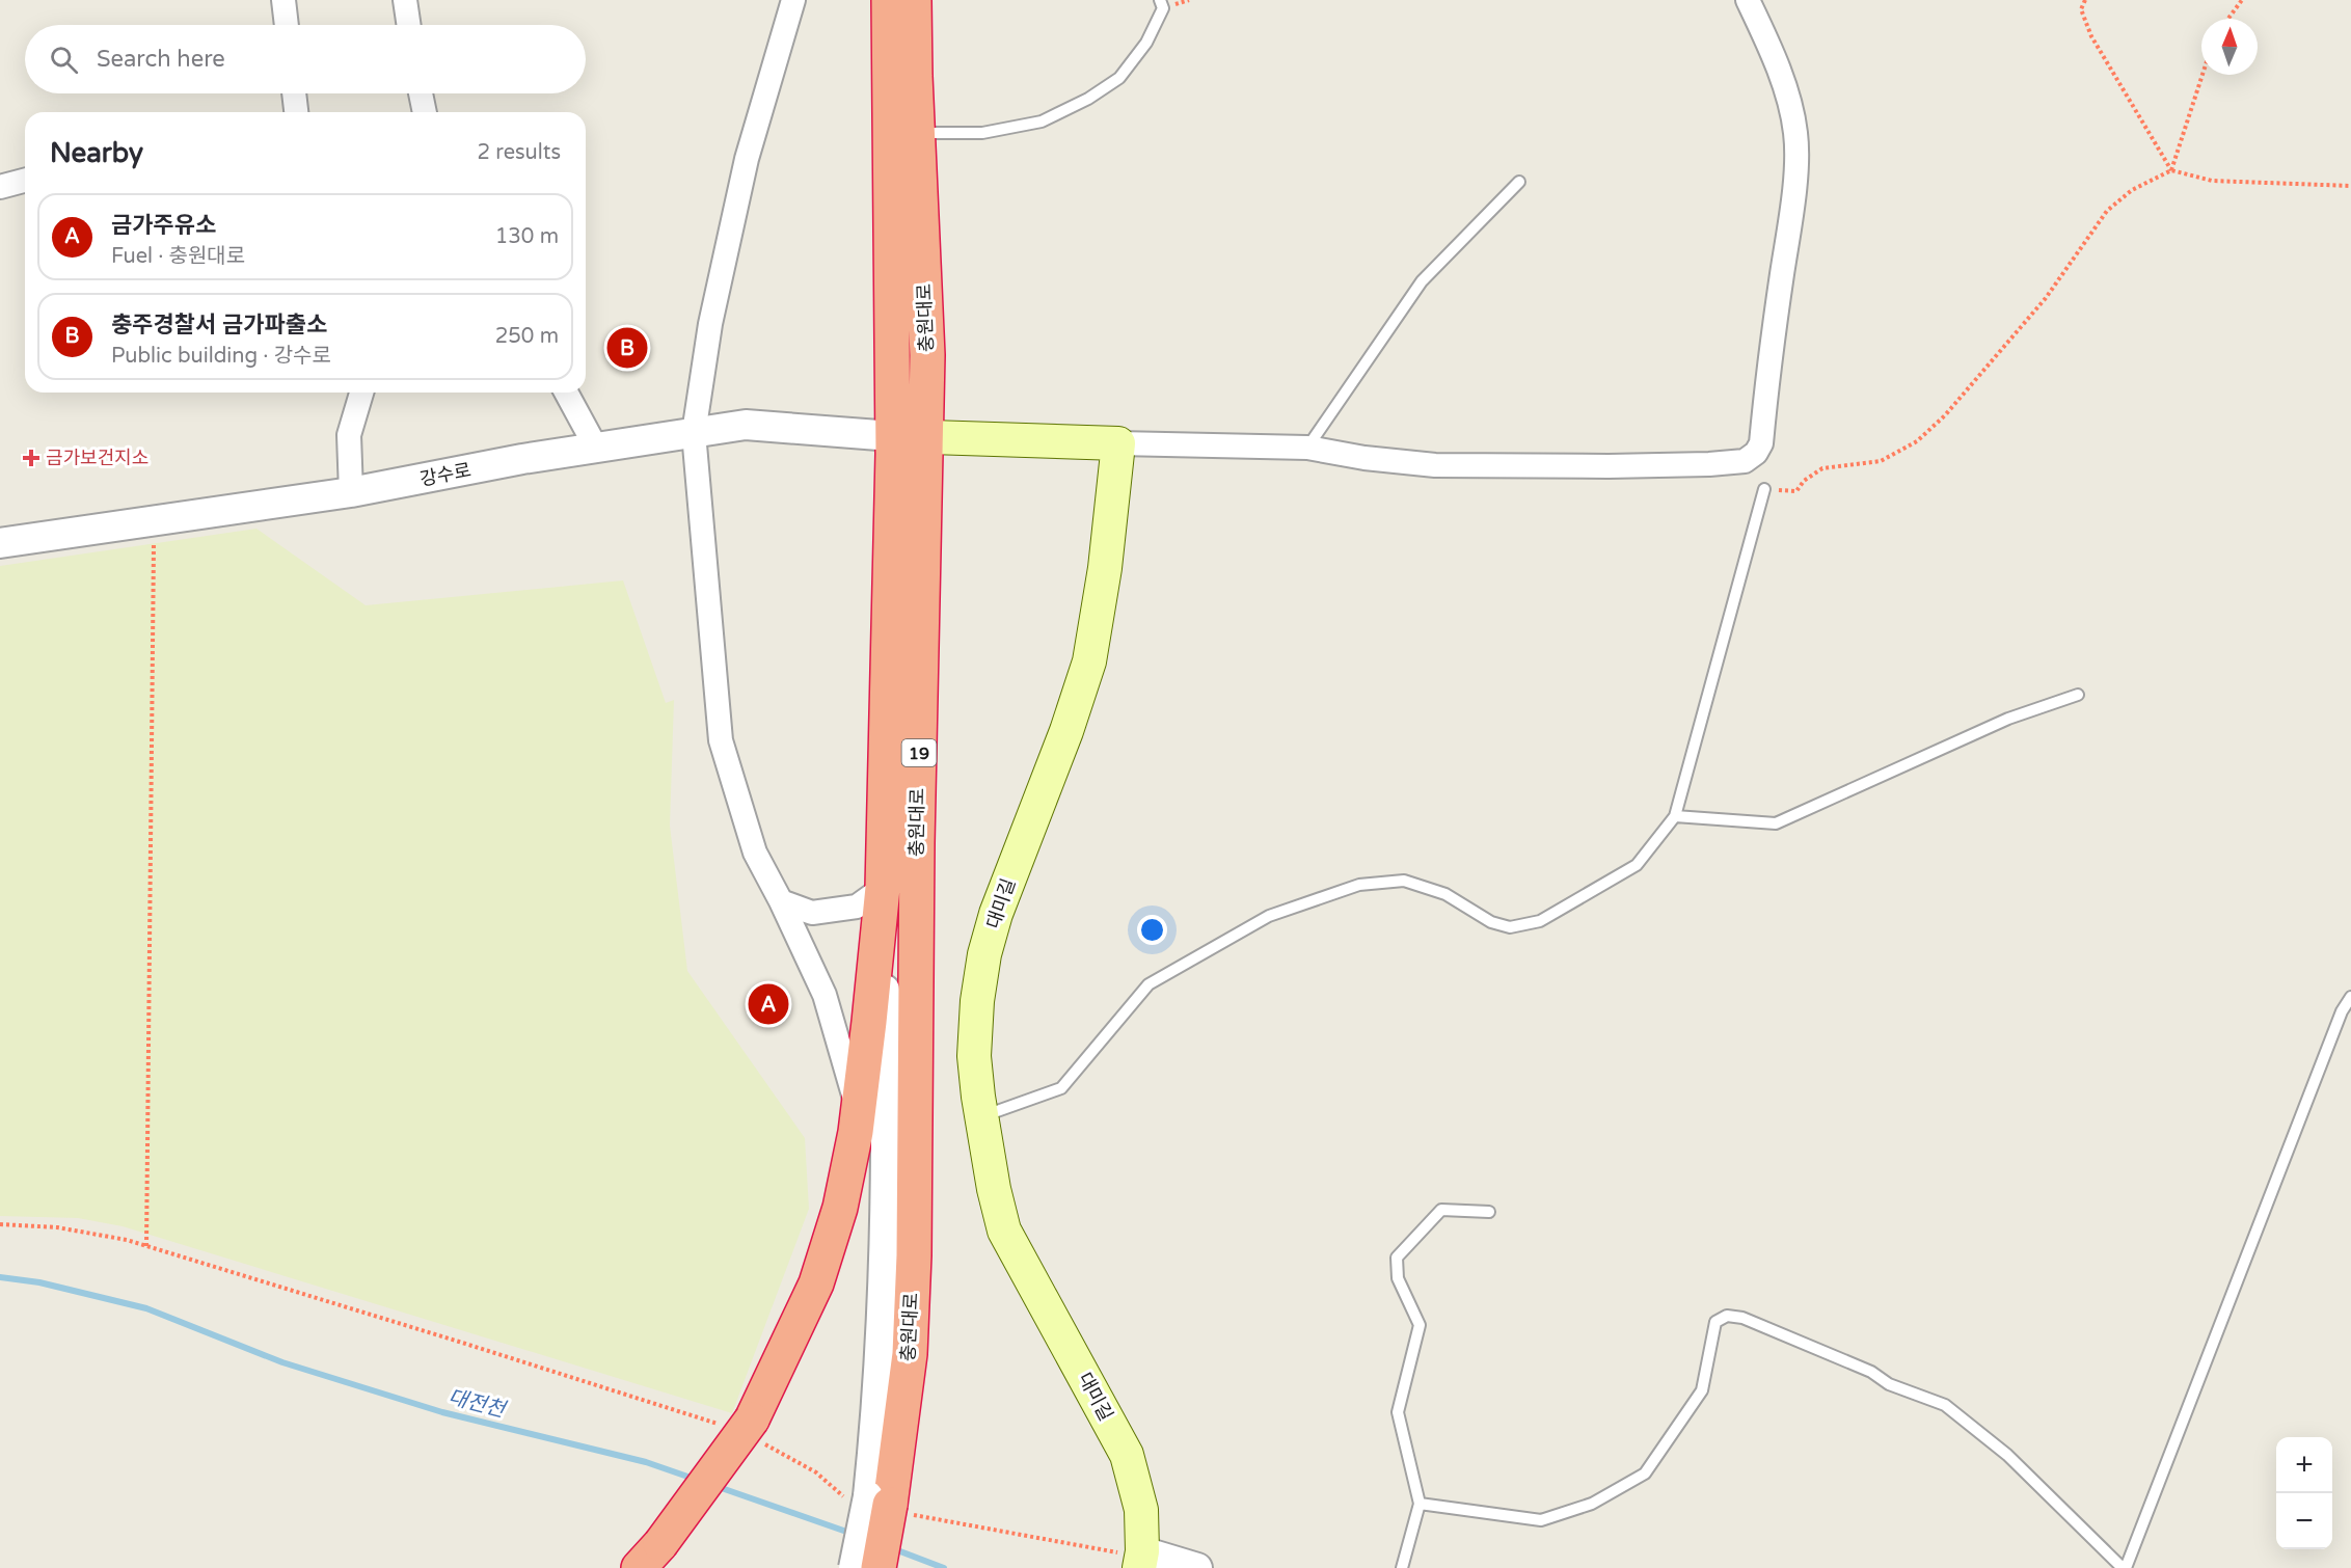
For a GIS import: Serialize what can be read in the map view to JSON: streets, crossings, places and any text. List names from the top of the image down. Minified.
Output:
{"streets":{"highway":["충원대로","19"],"main road":["대미길"],"street":["강수로"]},"crossings":[["충원대로","강수로"]],"water":["대전천"],"places":{"health":["금가보건지소"]},"north":"top","page":{"search":"Search here","heading":["Nearby","2 results"],"list":[{"mark":"A","name":"금가주유소","note":"Fuel · 충원대로","value":"130 m"},{"mark":"B","name":"충주경찰서 금가파출소","note":"Public building · 강수로","value":"250 m"}],"pins":["B","A"],"map_buttons":["+","−"]}}
